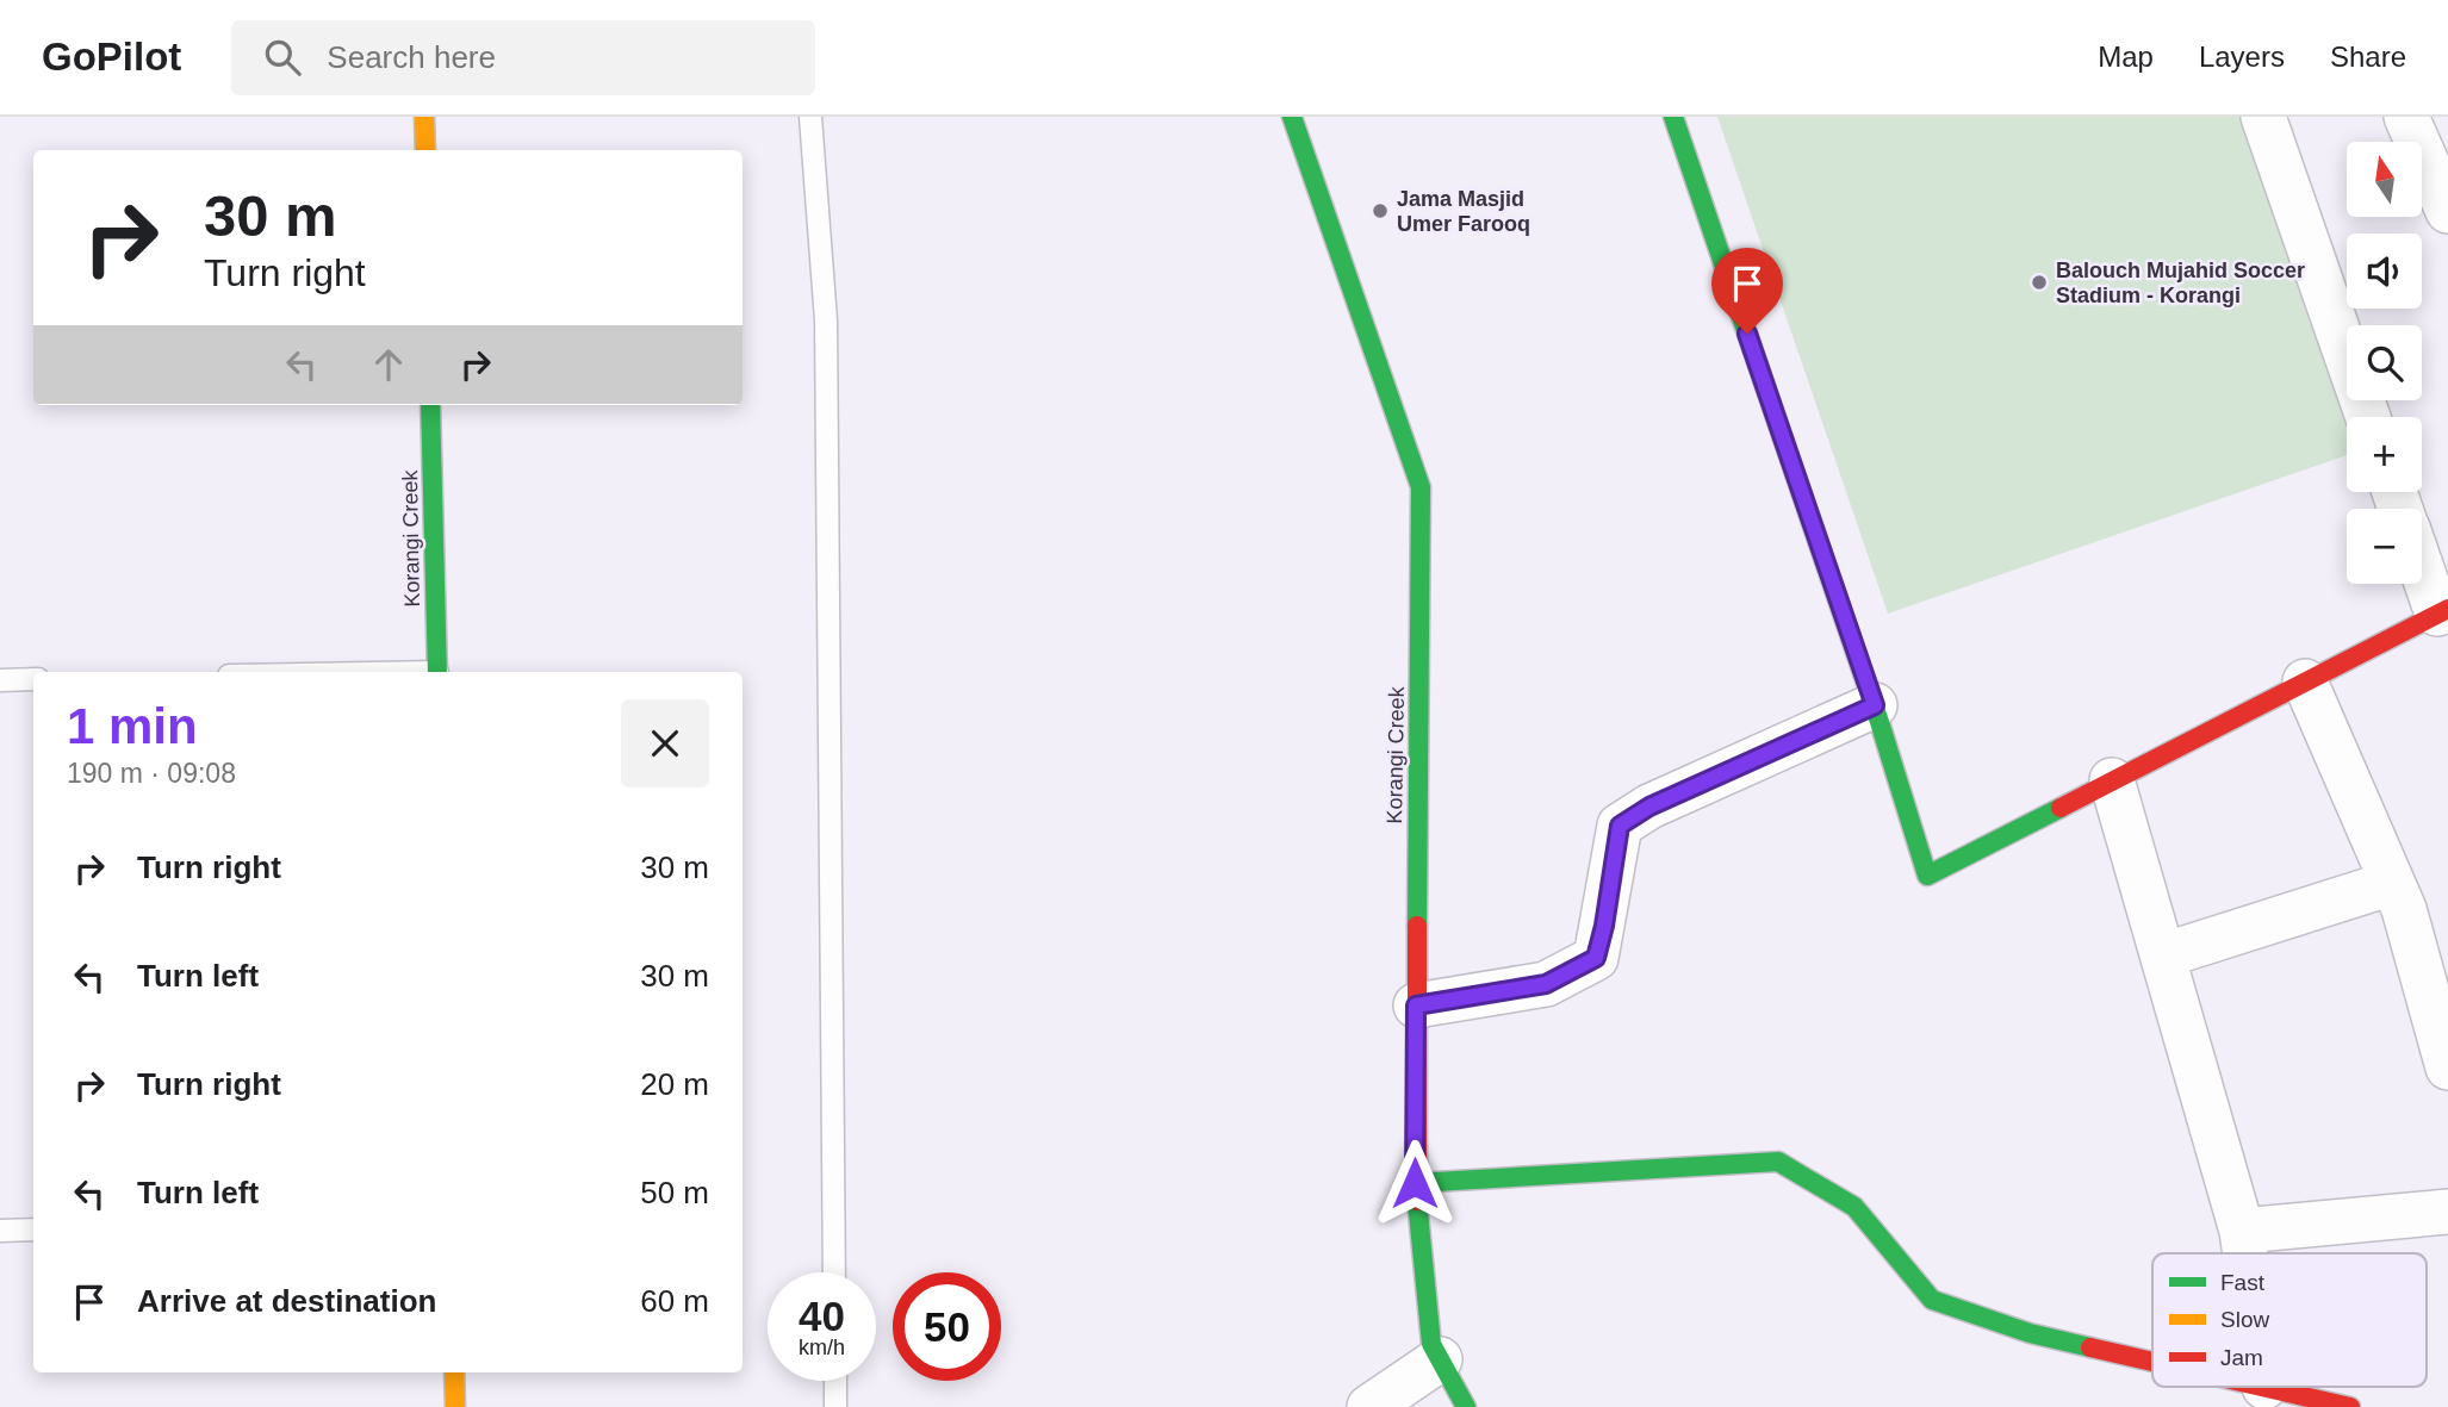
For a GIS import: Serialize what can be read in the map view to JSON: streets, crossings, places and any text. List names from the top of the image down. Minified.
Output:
{"streets":{"street":["Korangi Creek"]},"places":["Jama Masjid Umer Farooq","Balouch Mujahid Soccer Stadium - Korangi"],"legend":["Fast","Slow","Jam"],"north":"top","page":{"header":"GoPilot","search":"Search here","nav":["Map","Layers","Share"],"map_buttons":["+","−"],"turn":["30 m","Turn right"],"heading":["1 min","190 m · 09:08"],"list":[{"name":"Turn right","value":"30 m"},{"name":"Turn left","value":"30 m"},{"name":"Turn right","value":"20 m"},{"name":"Turn left","value":"50 m"},{"name":"Arrive at destination","value":"60 m"}],"speed":"40 km/h","limit":"50"}}
